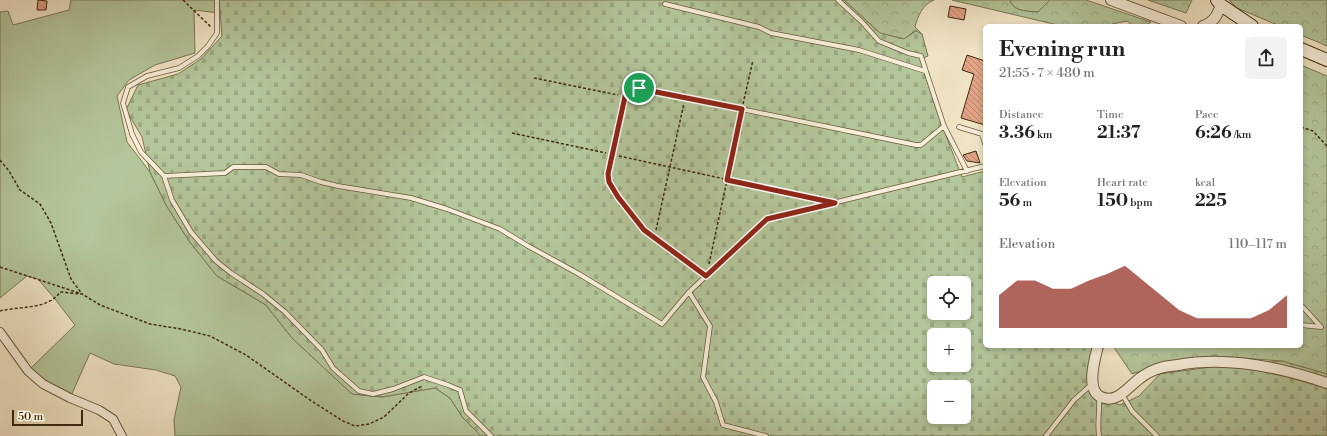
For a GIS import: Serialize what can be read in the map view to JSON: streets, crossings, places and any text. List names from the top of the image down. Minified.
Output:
{"scale_bar":"50 m","page":{"heading":["Evening run","21:55 · 7 × 480 m"],"stats":[["Distance","3.36 km"],["Time","21:37"],["Pace","6:26 /km"],["Elevation","56 m"],["Heart rate","150 bpm"],["kcal","225"]],"chart":["Elevation","110–117 m"],"map_buttons":["+","−"],"scale":"50 m"}}
